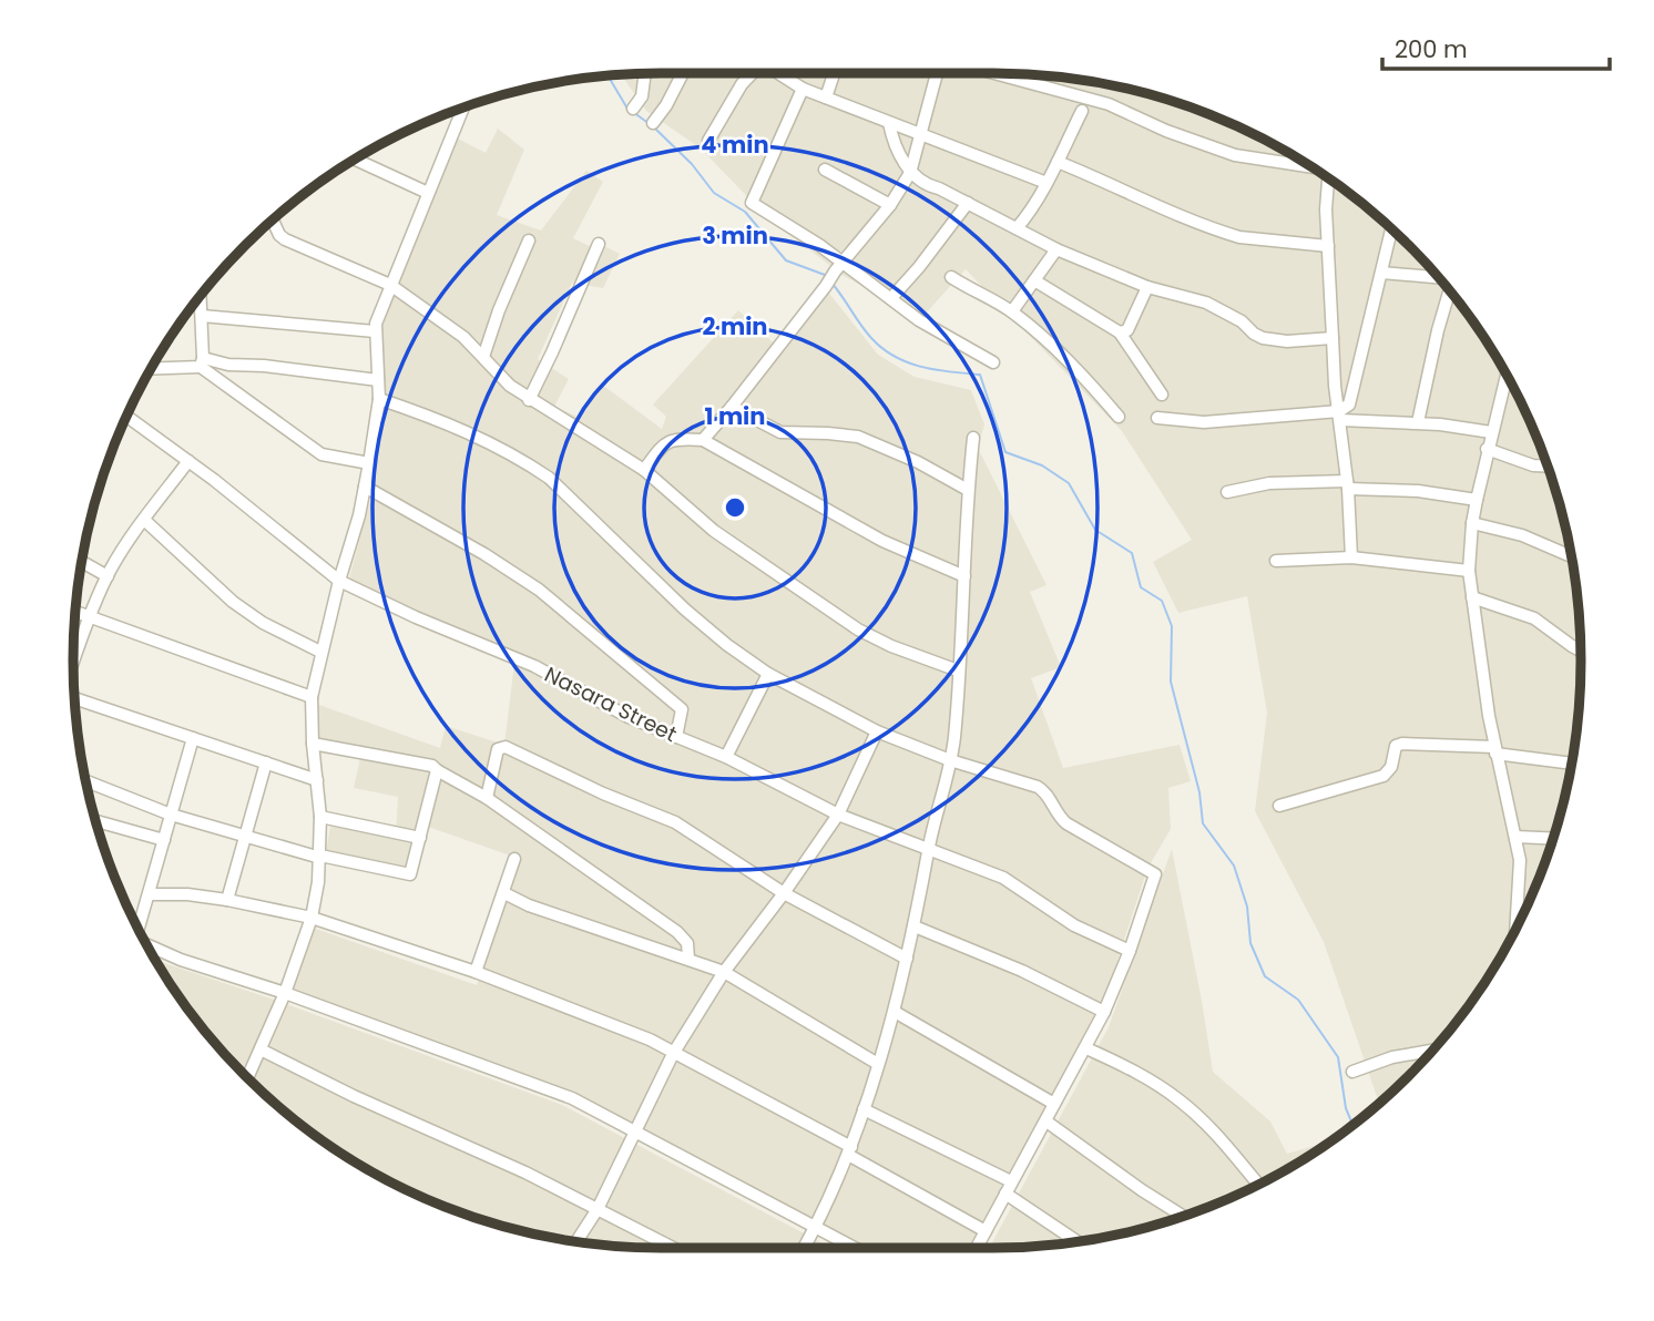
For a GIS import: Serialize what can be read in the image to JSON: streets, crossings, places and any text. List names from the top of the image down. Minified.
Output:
{"streets":{"street":["Nasara Street"]},"scale_bar":"200 m","rings":["4 min","3 min","2 min","1 min"]}
